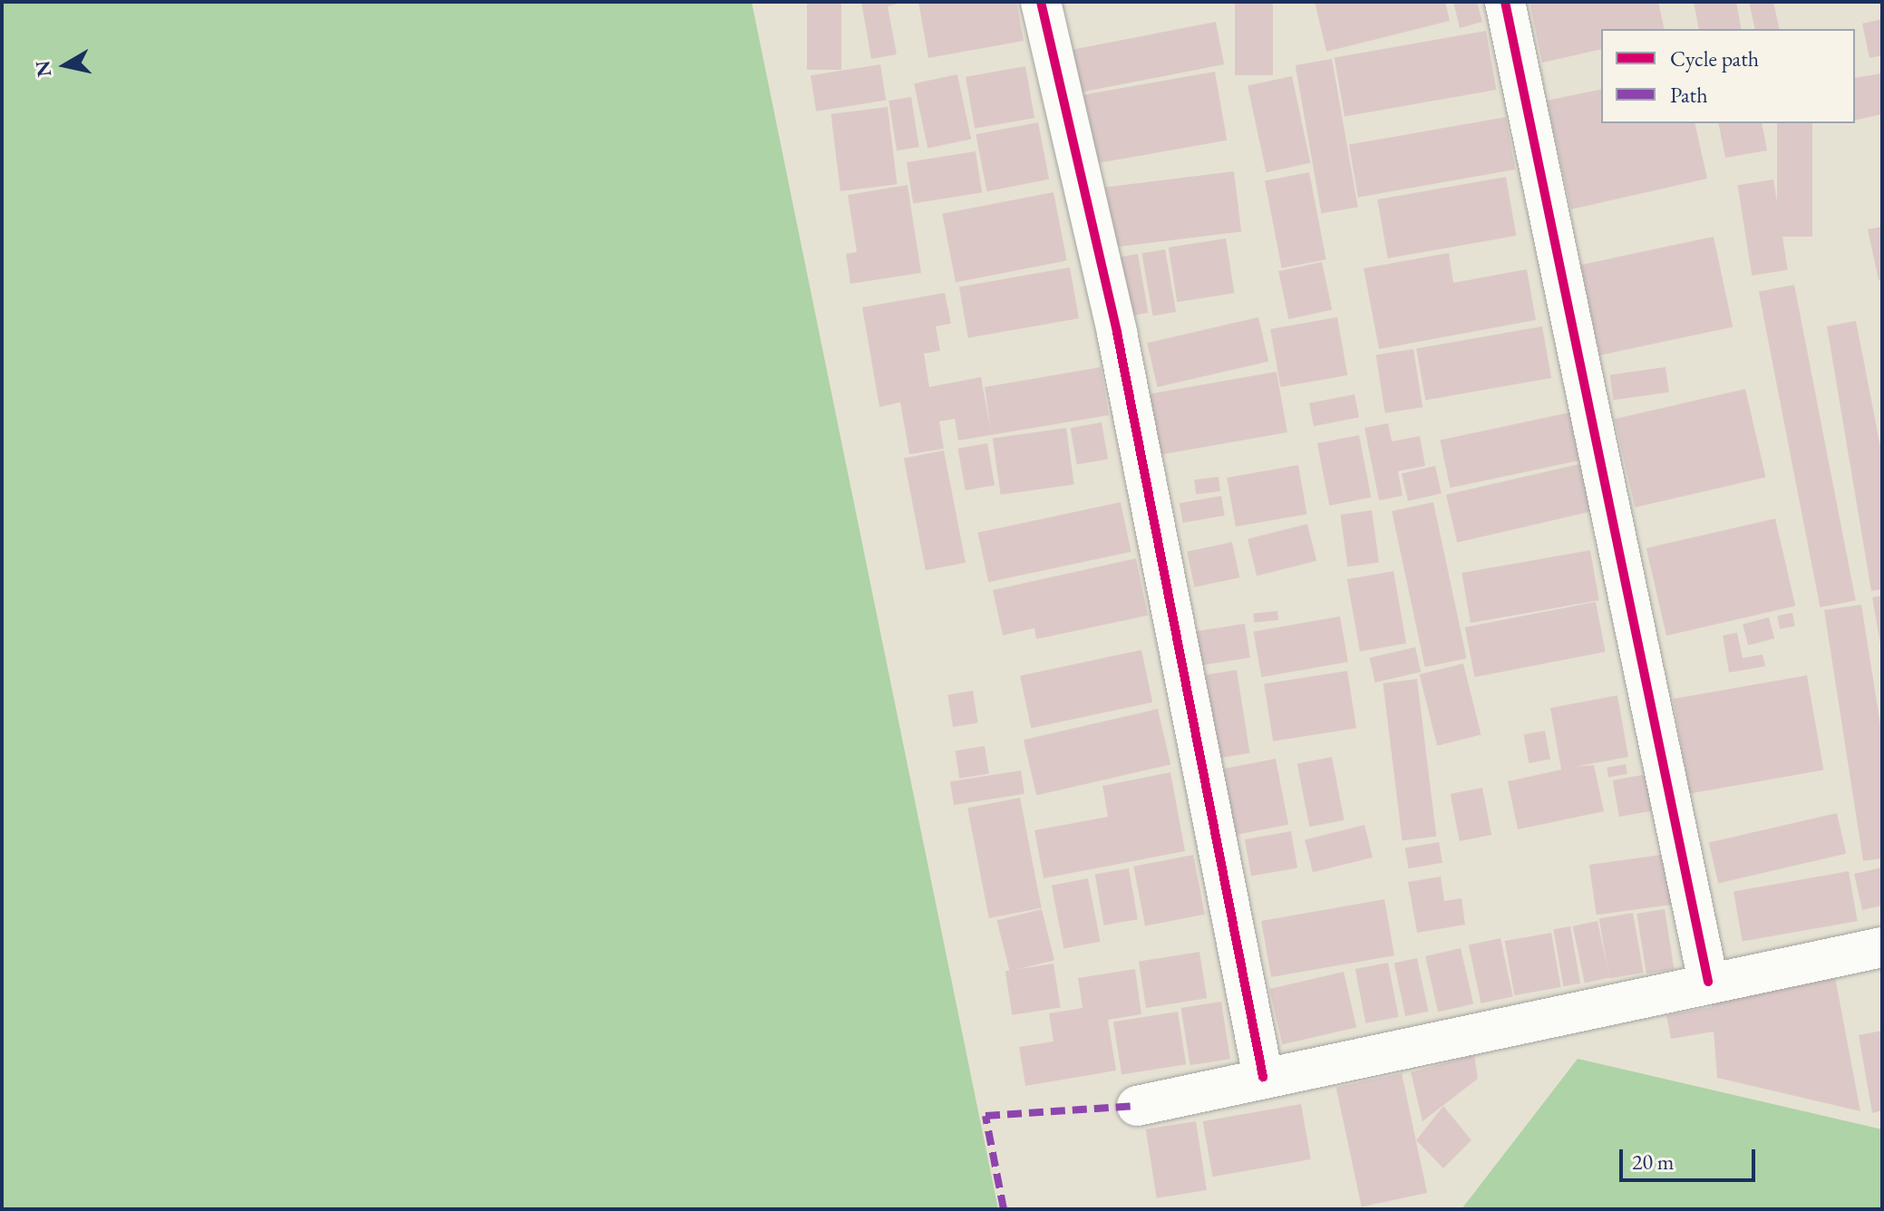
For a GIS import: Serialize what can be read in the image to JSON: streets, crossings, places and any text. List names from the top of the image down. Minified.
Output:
{"legend":["Cycle path","Path"],"scale_bar":"20 m","north":"left"}
